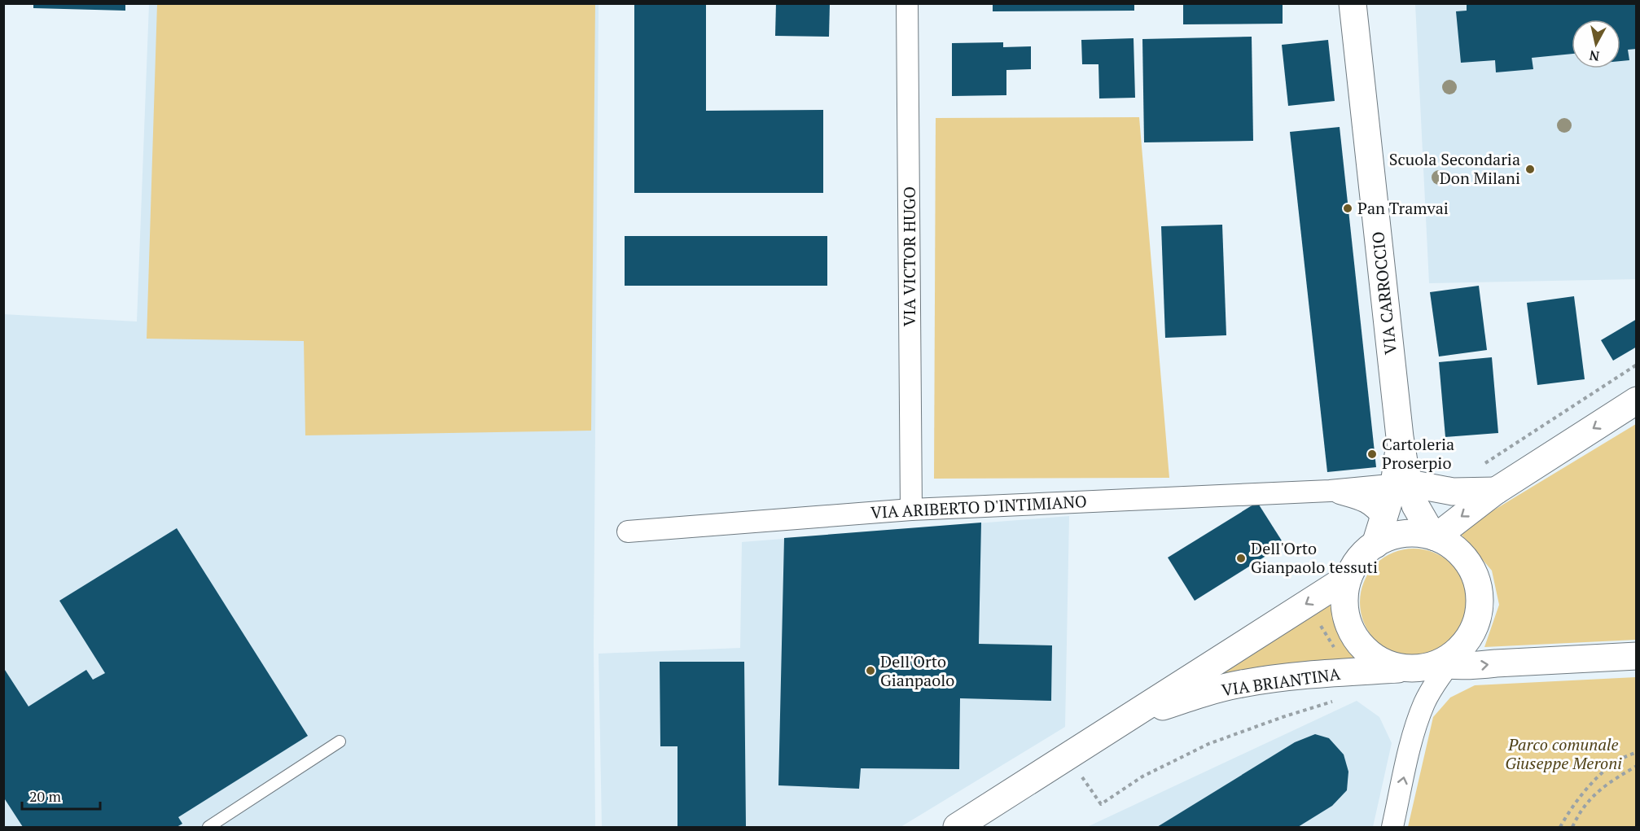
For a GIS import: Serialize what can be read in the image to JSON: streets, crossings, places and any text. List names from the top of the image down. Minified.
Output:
{"streets":{"main road":["VIA CARROCCIO","VIA BRIANTINA"],"street":["VIA VICTOR HUGO","VIA ARIBERTO D'INTIMIANO"]},"crossings":[["VIA VICTOR HUGO","VIA ARIBERTO D'INTIMIANO"],["VIA CARROCCIO","VIA ARIBERTO D'INTIMIANO"],["VIA CARROCCIO","VIA BRIANTINA"]],"parks":["Parco comunale Giuseppe Meroni"],"places":["Scuola Secondaria Don Milani","Pan Tramvai","Cartoleria Proserpio","Dell'Orto Gianpaolo tessuti","Dell'Orto Gianpaolo"],"scale_bar":"20 m","north":"bottom"}
